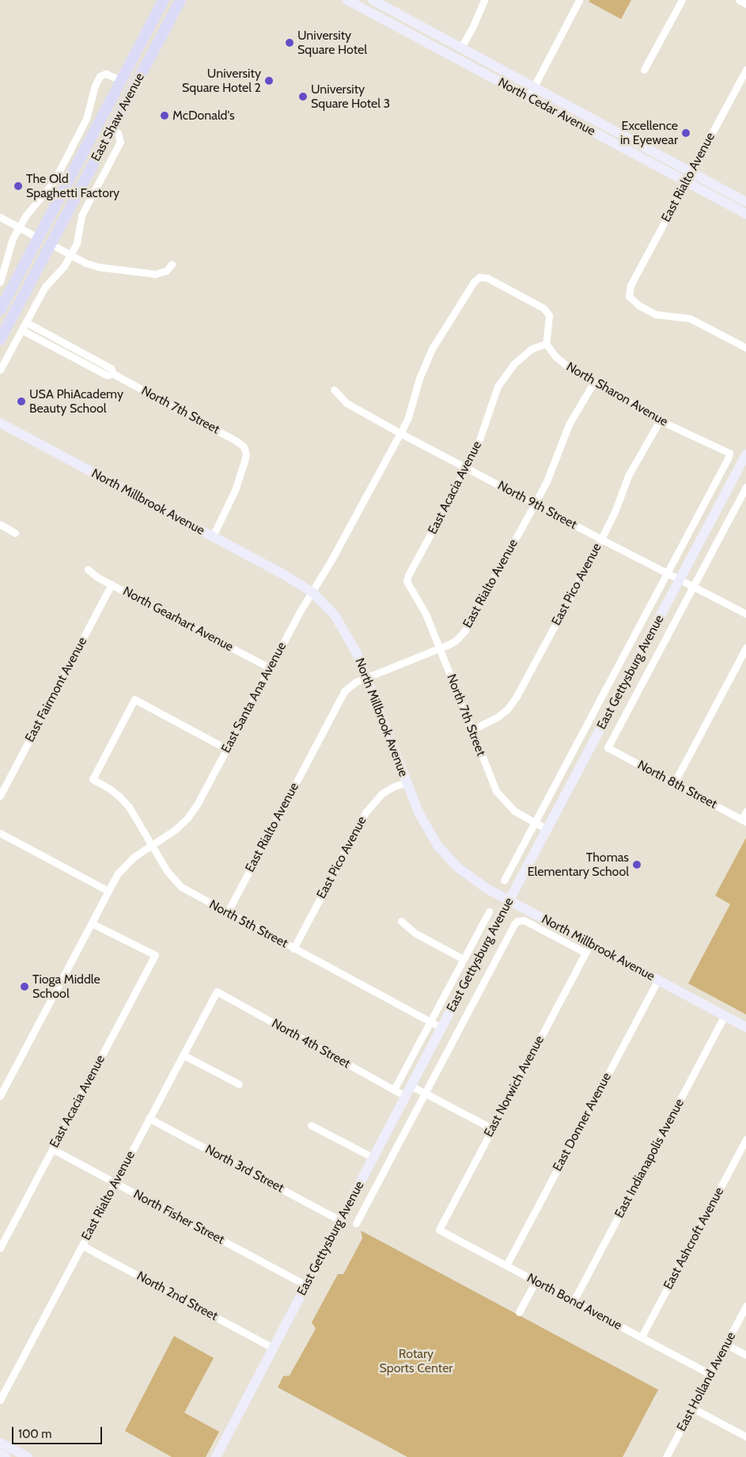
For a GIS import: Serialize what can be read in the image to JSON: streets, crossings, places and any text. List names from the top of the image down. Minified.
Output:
{"streets":{"main road":["East Shaw Avenue"],"street":["North Cedar Avenue","East Rialto Avenue","North Sharon Avenue","North 7th Street","East Acacia Avenue","North Millbrook Avenue","North 9th Street","East Pico Avenue","North Gearhart Avenue","East Gettysburg Avenue","East Fairmont Avenue","East Santa Ana Avenue","North 8th Street","North 5th Street","North 4th Street","East Norwich Avenue","East Donner Avenue","East Indianapolis Avenue","North 3rd Street","North Fisher Street","East Ashcroft Avenue","North 2nd Street","North Bond Avenue","East Holland Avenue"]},"crossings":[["North Cedar Avenue","East Rialto Avenue"],["East Rialto Avenue","North Sharon Avenue"],["East Rialto Avenue","North 7th Street"],["East Rialto Avenue","North Millbrook Avenue"],["East Rialto Avenue","North 9th Street"],["East Rialto Avenue","North 5th Street"],["East Rialto Avenue","North 4th Street"],["East Rialto Avenue","North 3rd Street"],["East Rialto Avenue","North Fisher Street"],["East Rialto Avenue","North 2nd Street"],["North Sharon Avenue","East Acacia Avenue"],["North Sharon Avenue","North 9th Street"],["North Sharon Avenue","East Pico Avenue"],["North Sharon Avenue","East Santa Ana Avenue"],["North 7th Street","East Acacia Avenue"],["North 7th Street","North Millbrook Avenue"],["North 7th Street","East Pico Avenue"],["North 7th Street","East Gettysburg Avenue"],["East Acacia Avenue","North 9th Street"],["East Acacia Avenue","East Santa Ana Avenue"],["East Acacia Avenue","North Fisher Street"],["North Millbrook Avenue","East Pico Avenue"],["North Millbrook Avenue","East Gettysburg Avenue"],["North Millbrook Avenue","East Santa Ana Avenue"],["North Millbrook Avenue","East Norwich Avenue"],["North Millbrook Avenue","East Donner Avenue"],["North Millbrook Avenue","East Indianapolis Avenue"],["North 9th Street","East Pico Avenue"],["North 9th Street","East Gettysburg Avenue"],["North 9th Street","East Santa Ana Avenue"],["North 9th Street","North 8th Street"],["East Pico Avenue","North 5th Street"],["North Gearhart Avenue","East Fairmont Avenue"],["North Gearhart Avenue","East Santa Ana Avenue"],["East Gettysburg Avenue","North 5th Street"],["East Gettysburg Avenue","North 4th Street"],["East Gettysburg Avenue","North 3rd Street"],["East Gettysburg Avenue","North Fisher Street"],["East Gettysburg Avenue","North 2nd Street"],["East Santa Ana Avenue","North 5th Street"],["East Norwich Avenue","North Bond Avenue"],["East Donner Avenue","North Bond Avenue"],["East Indianapolis Avenue","North Bond Avenue"],["East Ashcroft Avenue","North Bond Avenue"],["North Bond Avenue","East Holland Avenue"]],"parks":["Rotary Sports Center"],"places":["University Square Hotel","University Square Hotel 2","University Square Hotel 3","McDonald's","Excellence in Eyewear","The Old Spaghetti Factory","USA PhiAcademy Beauty School","Thomas Elementary School","Tioga Middle School"],"scale_bar":"100 m"}
